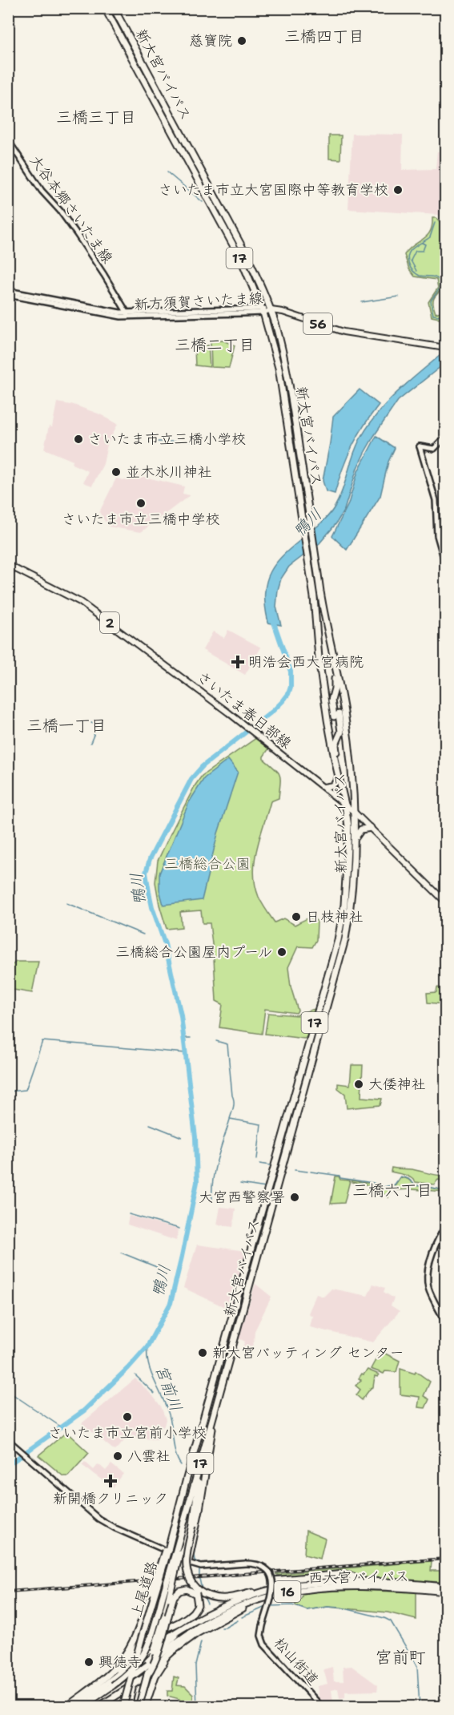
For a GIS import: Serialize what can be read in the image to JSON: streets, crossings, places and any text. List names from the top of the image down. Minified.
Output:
{"streets":{"highway":["新大宮バイパス","17","西大宮バイパス","上尾道路","16"],"main road":["大谷本郷さいたま線","新方須賀さいたま線","56","2","さいたま春日部線","松山街道"]},"crossings":[["新大宮バイパス","新方須賀さいたま線"],["新大宮バイパス","56"],["新大宮バイパス","さいたま春日部線"],["新大宮バイパス","上尾道路"],["大谷本郷さいたま線","新方須賀さいたま線"],["17","西大宮バイパス"],["17","上尾道路"],["新方須賀さいたま線","56"]],"districts":["三橋四丁目","三橋三丁目","三橋二丁目","三橋一丁目","三橋六丁目","宮前町"],"water":["鴨川","宮前川"],"parks":["三橋総合公園"],"places":{"other":["慈寶院","さいたま市立大宮国際中等教育学校","さいたま市立三橋小学校","並木氷川神社","さいたま市立三橋中学校","日枝神社","三橋総合公園屋内プール","大倭神社","大宮西警察署","新大宮バッティング センター","さいたま市立宮前小学校","八雲社","興徳寺"],"health":["明浩会西大宮病院","新開橋クリニック"]}}
